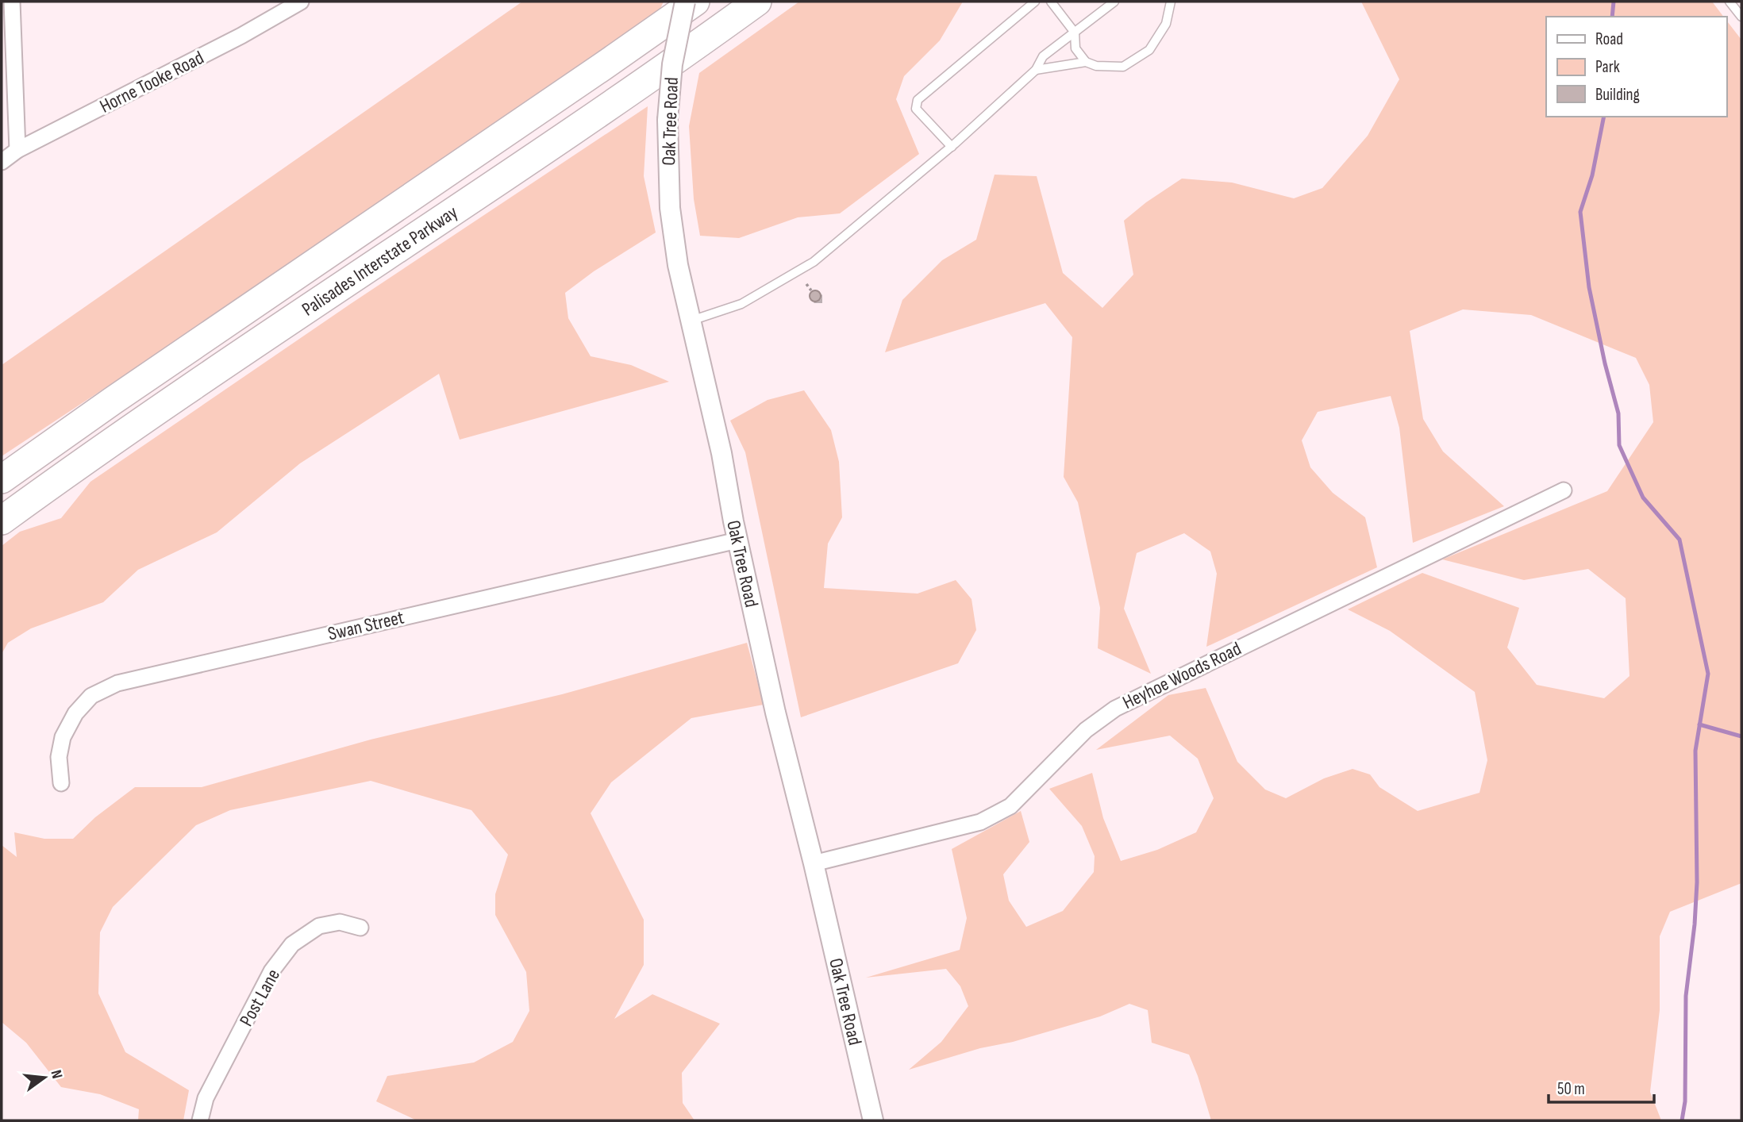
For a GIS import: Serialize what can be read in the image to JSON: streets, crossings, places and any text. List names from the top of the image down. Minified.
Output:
{"streets":{"highway":["Palisades Interstate Parkway"],"street":["Horne Tooke Road","Oak Tree Road","Swan Street","Heyhoe Woods Road","Post Lane"]},"crossings":[["Oak Tree Road","Swan Street"],["Oak Tree Road","Heyhoe Woods Road"]],"legend":["Road","Park","Building"],"scale_bar":"50 m","north":"right"}
